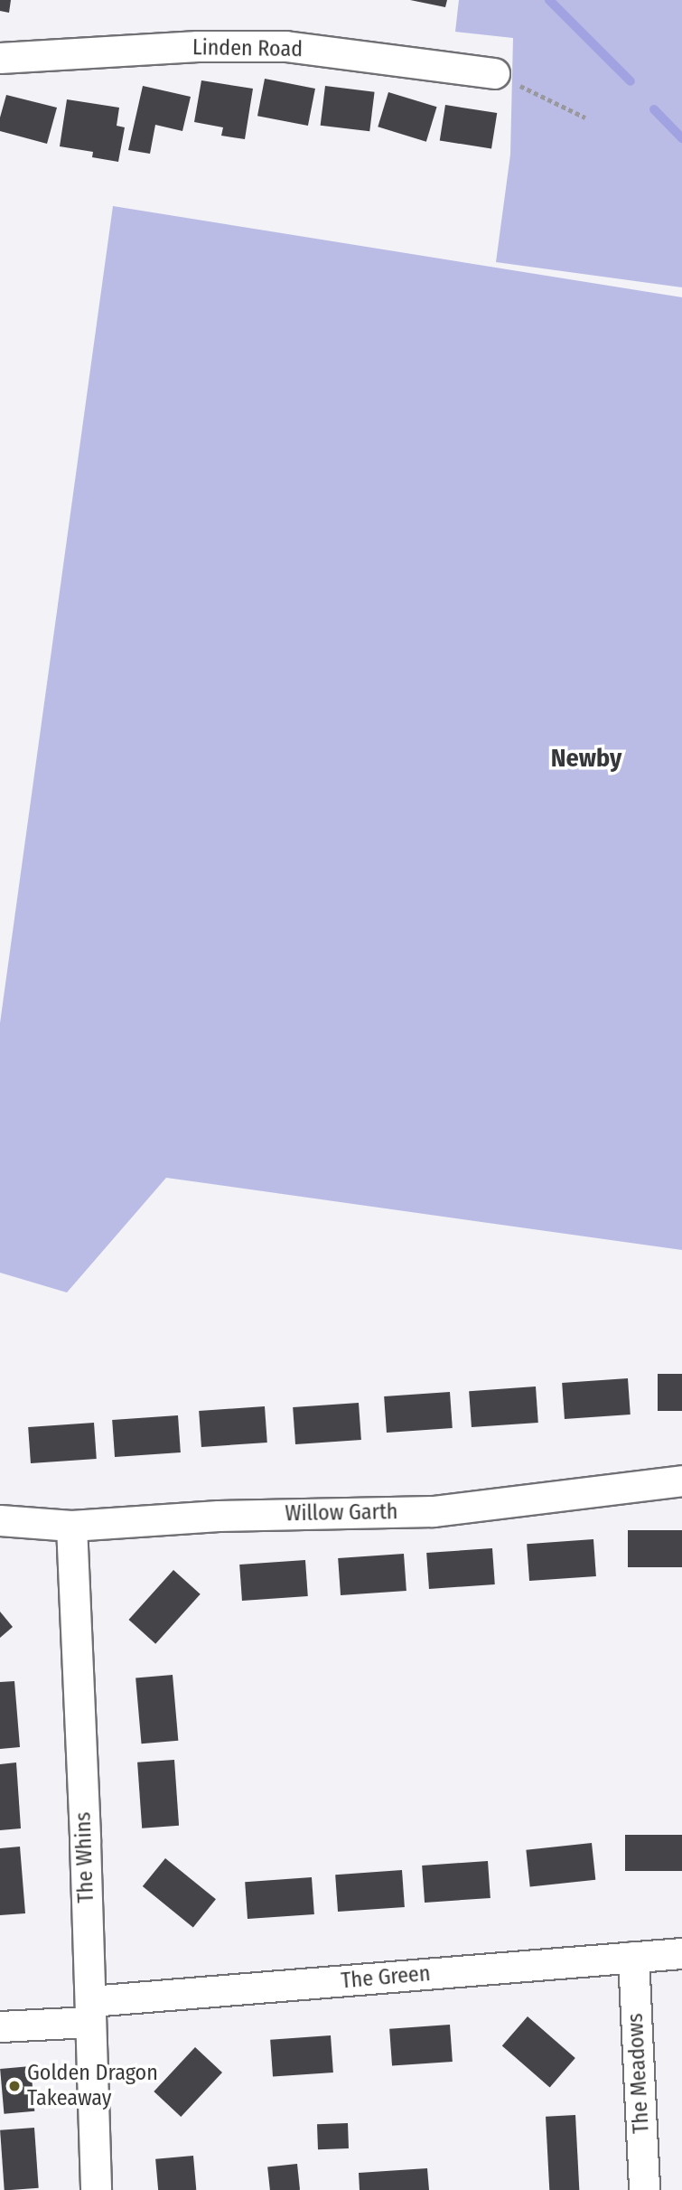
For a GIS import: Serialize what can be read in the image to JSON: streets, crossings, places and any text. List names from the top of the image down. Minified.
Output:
{"streets":{"street":["Linden Road","Willow Garth","The Whins","The Green","The Meadows"]},"crossings":[["Willow Garth","The Whins"],["The Whins","The Green"],["The Green","The Meadows"]],"districts":["Newby"],"places":["Golden Dragon Takeaway"]}
